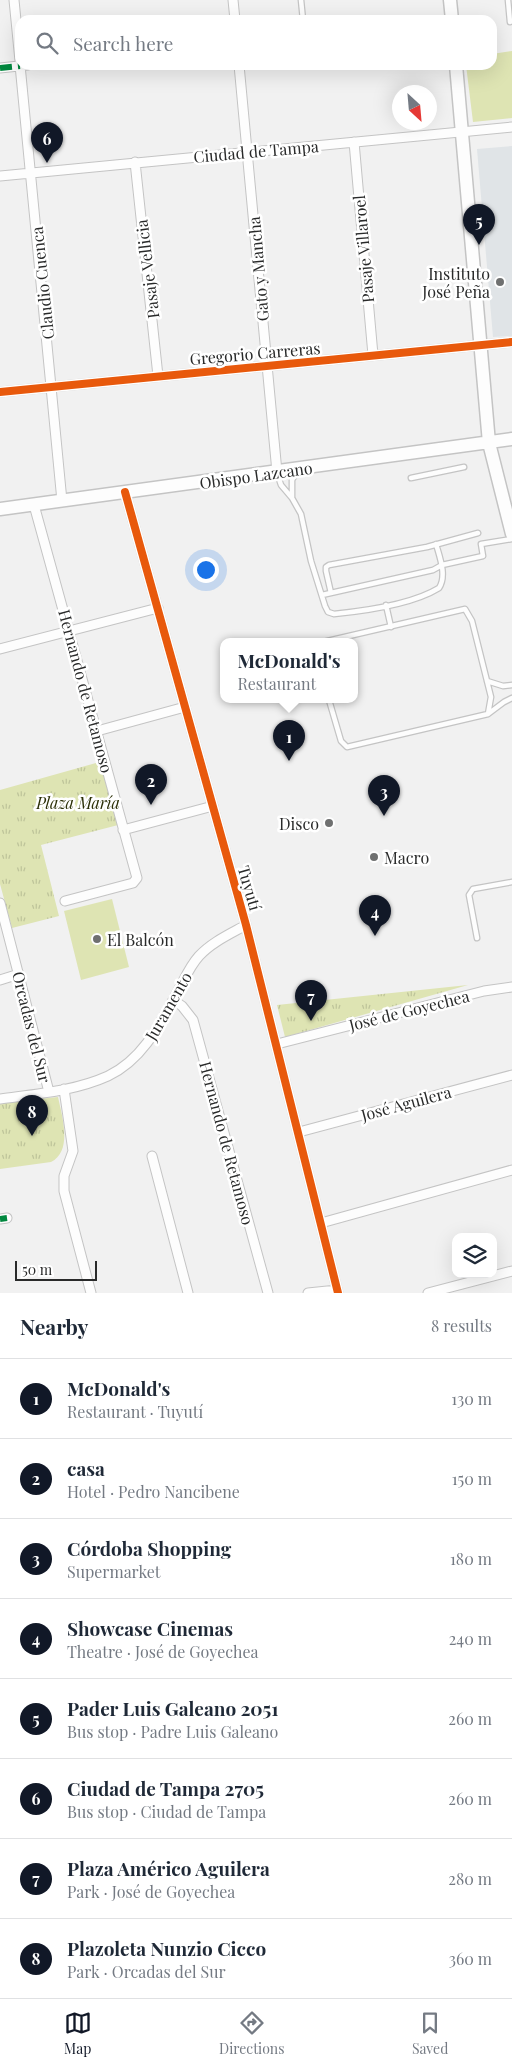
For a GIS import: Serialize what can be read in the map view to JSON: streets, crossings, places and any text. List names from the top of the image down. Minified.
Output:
{"streets":{"main road":["Obispo Lazcano"],"street":["Ciudad de Tampa","Pasaje Villaroel","Pasaje Vellicia","Gato y Mancha","Claudio Cuenca","Gregorio Carreras","Hernando de Retamoso","Tuyutí","Juramento","José de Goyechea","Orcadas del Sur","José Aguilera"]},"crossings":[["Ciudad de Tampa","Pasaje Villaroel"],["Ciudad de Tampa","Pasaje Vellicia"],["Ciudad de Tampa","Gato y Mancha"],["Ciudad de Tampa","Claudio Cuenca"],["Pasaje Villaroel","Gregorio Carreras"],["Pasaje Vellicia","Gregorio Carreras"],["Gato y Mancha","Gregorio Carreras"],["Gato y Mancha","Obispo Lazcano"],["Claudio Cuenca","Gregorio Carreras"],["Claudio Cuenca","Obispo Lazcano"],["Obispo Lazcano","Hernando de Retamoso"],["Obispo Lazcano","Tuyutí"],["Hernando de Retamoso","Juramento"],["Tuyutí","Juramento"],["Tuyutí","José de Goyechea"],["Tuyutí","José Aguilera"],["Juramento","Orcadas del Sur"]],"parks":["Plaza María"],"places":["Instituto José Peña","Disco","Macro","El Balcón"],"scale_bar":"50 m","north":"bottom right","page":{"search":"Search here","pins":["6","5","1","2","3","4","7","8"],"popup":["McDonald's","Restaurant"],"scale":"50 m","heading":["Nearby","8 results"],"list":[{"mark":"1","name":"McDonald's","note":"Restaurant · Tuyutí","value":"130 m"},{"mark":"2","name":"casa","note":"Hotel · Pedro Nancibene","value":"150 m"},{"mark":"3","name":"Córdoba Shopping","note":"Supermarket","value":"180 m"},{"mark":"4","name":"Showcase Cinemas","note":"Theatre · José de Goyechea","value":"240 m"},{"mark":"5","name":"Pader Luis Galeano 2051","note":"Bus stop · Padre Luis Galeano","value":"260 m"},{"mark":"6","name":"Ciudad de Tampa 2705","note":"Bus stop · Ciudad de Tampa","value":"260 m"},{"mark":"7","name":"Plaza Américo Aguilera","note":"Park · José de Goyechea","value":"280 m"},{"mark":"8","name":"Plazoleta Nunzio Cicco","note":"Park · Orcadas del Sur","value":"360 m"}],"nav":["Map","Directions","Saved"]}}
